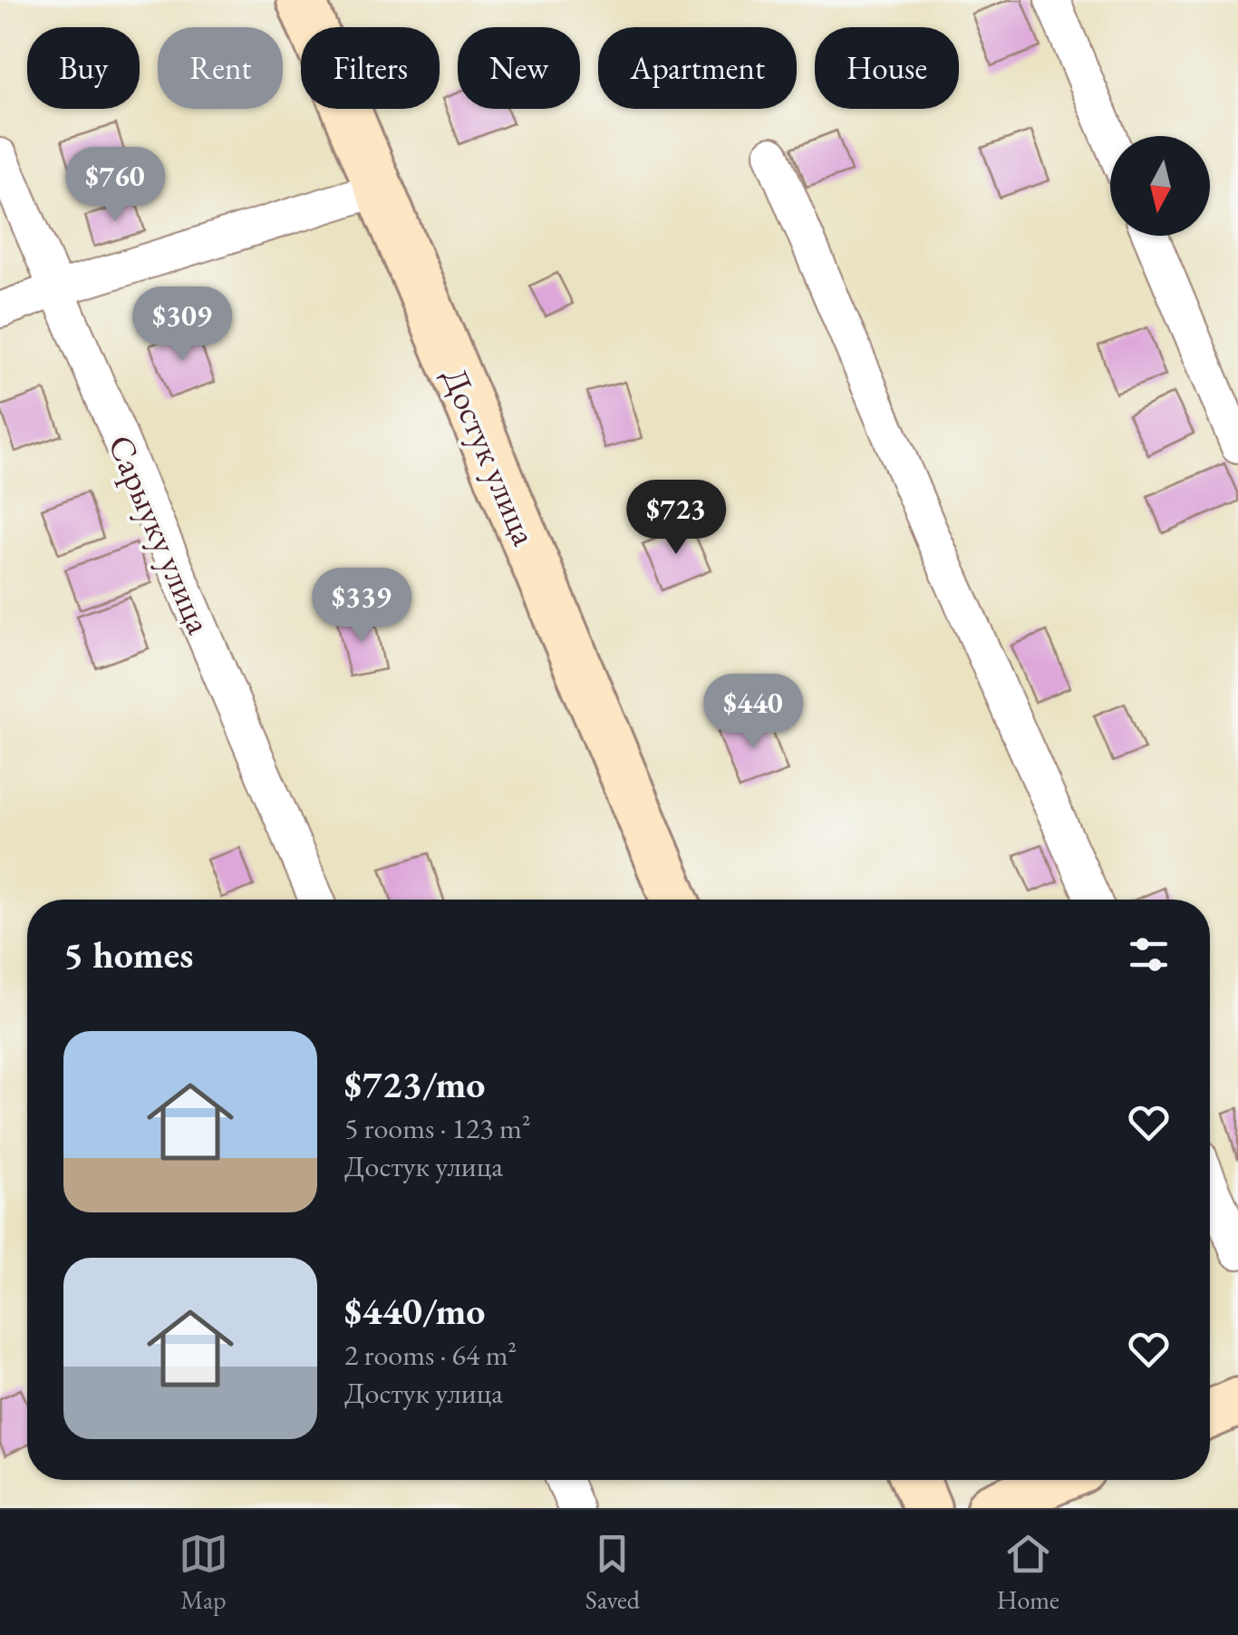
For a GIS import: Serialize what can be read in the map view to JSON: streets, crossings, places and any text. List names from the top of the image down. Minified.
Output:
{"streets":{"main road":["Достук улица"],"street":["Сарыуку улица"]},"north":"bottom","page":{"chip":["Buy","Rent","Filters","New","Apartment","House"],"price":["$760","$309","$723","$339","$440"],"heading":"5 homes","list":[{"name":"$723/mo","note":"5 rooms · 123 m² · Достук улица"},{"name":"$440/mo","note":"2 rooms · 64 m² · Достук улица"}],"tabs":["Map","Saved","Home"]}}
